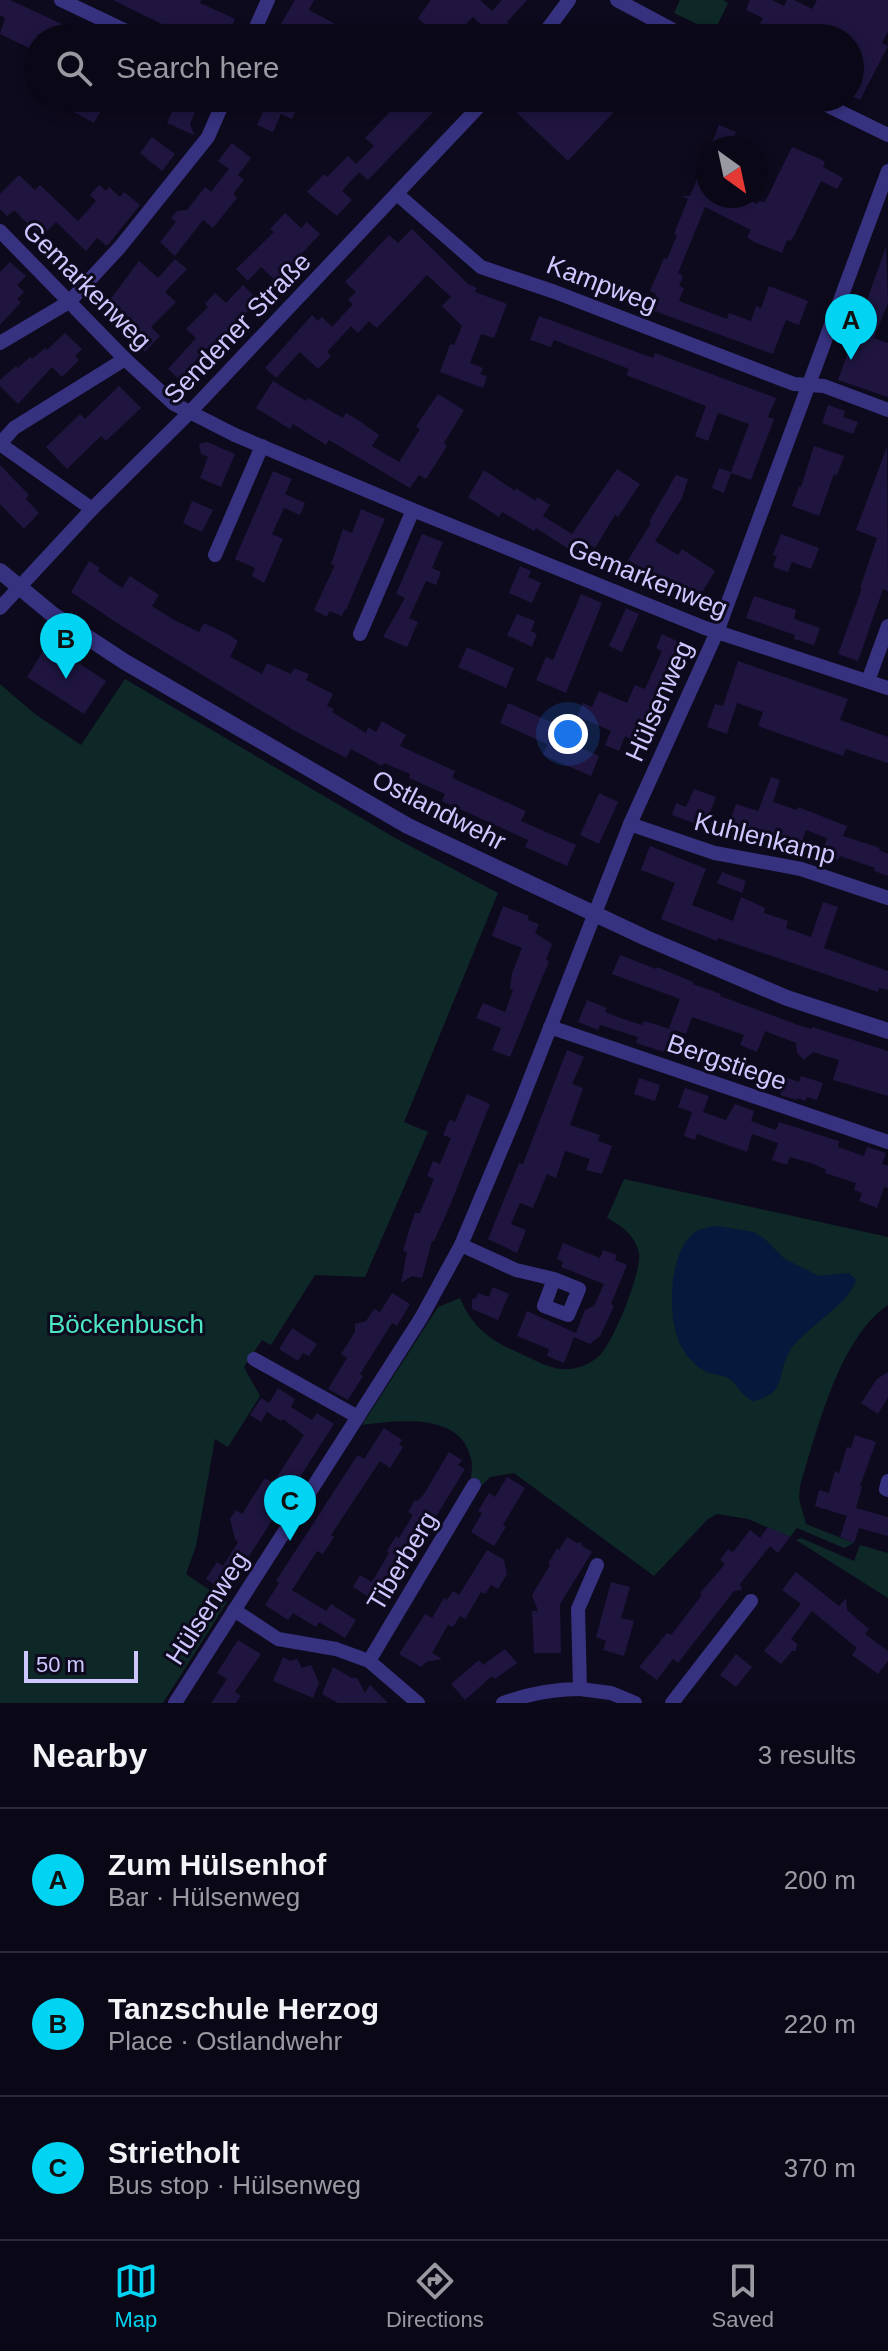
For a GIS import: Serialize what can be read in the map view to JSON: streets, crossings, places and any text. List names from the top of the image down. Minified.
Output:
{"streets":{"street":["Kampweg","Gemarkenweg","Sendener Straße","Hülsenweg","Ostlandwehr","Kuhlenkamp","Bergstiege","Tiberberg"]},"crossings":[["Kampweg","Sendener Straße"],["Kampweg","Hülsenweg"],["Gemarkenweg","Sendener Straße"],["Gemarkenweg","Hülsenweg"],["Sendener Straße","Ostlandwehr"],["Hülsenweg","Ostlandwehr"],["Hülsenweg","Kuhlenkamp"],["Hülsenweg","Bergstiege"]],"parks":["Böckenbusch"],"scale_bar":"50 m","north":"bottom right","page":{"search":"Search here","pins":["A","B","C"],"scale":"50 m","heading":["Nearby","3 results"],"list":[{"mark":"A","name":"Zum Hülsenhof","note":"Bar · Hülsenweg","value":"200 m"},{"mark":"B","name":"Tanzschule Herzog","note":"Place · Ostlandwehr","value":"220 m"},{"mark":"C","name":"Strietholt","note":"Bus stop · Hülsenweg","value":"370 m"}],"nav":["Map","Directions","Saved"]}}
